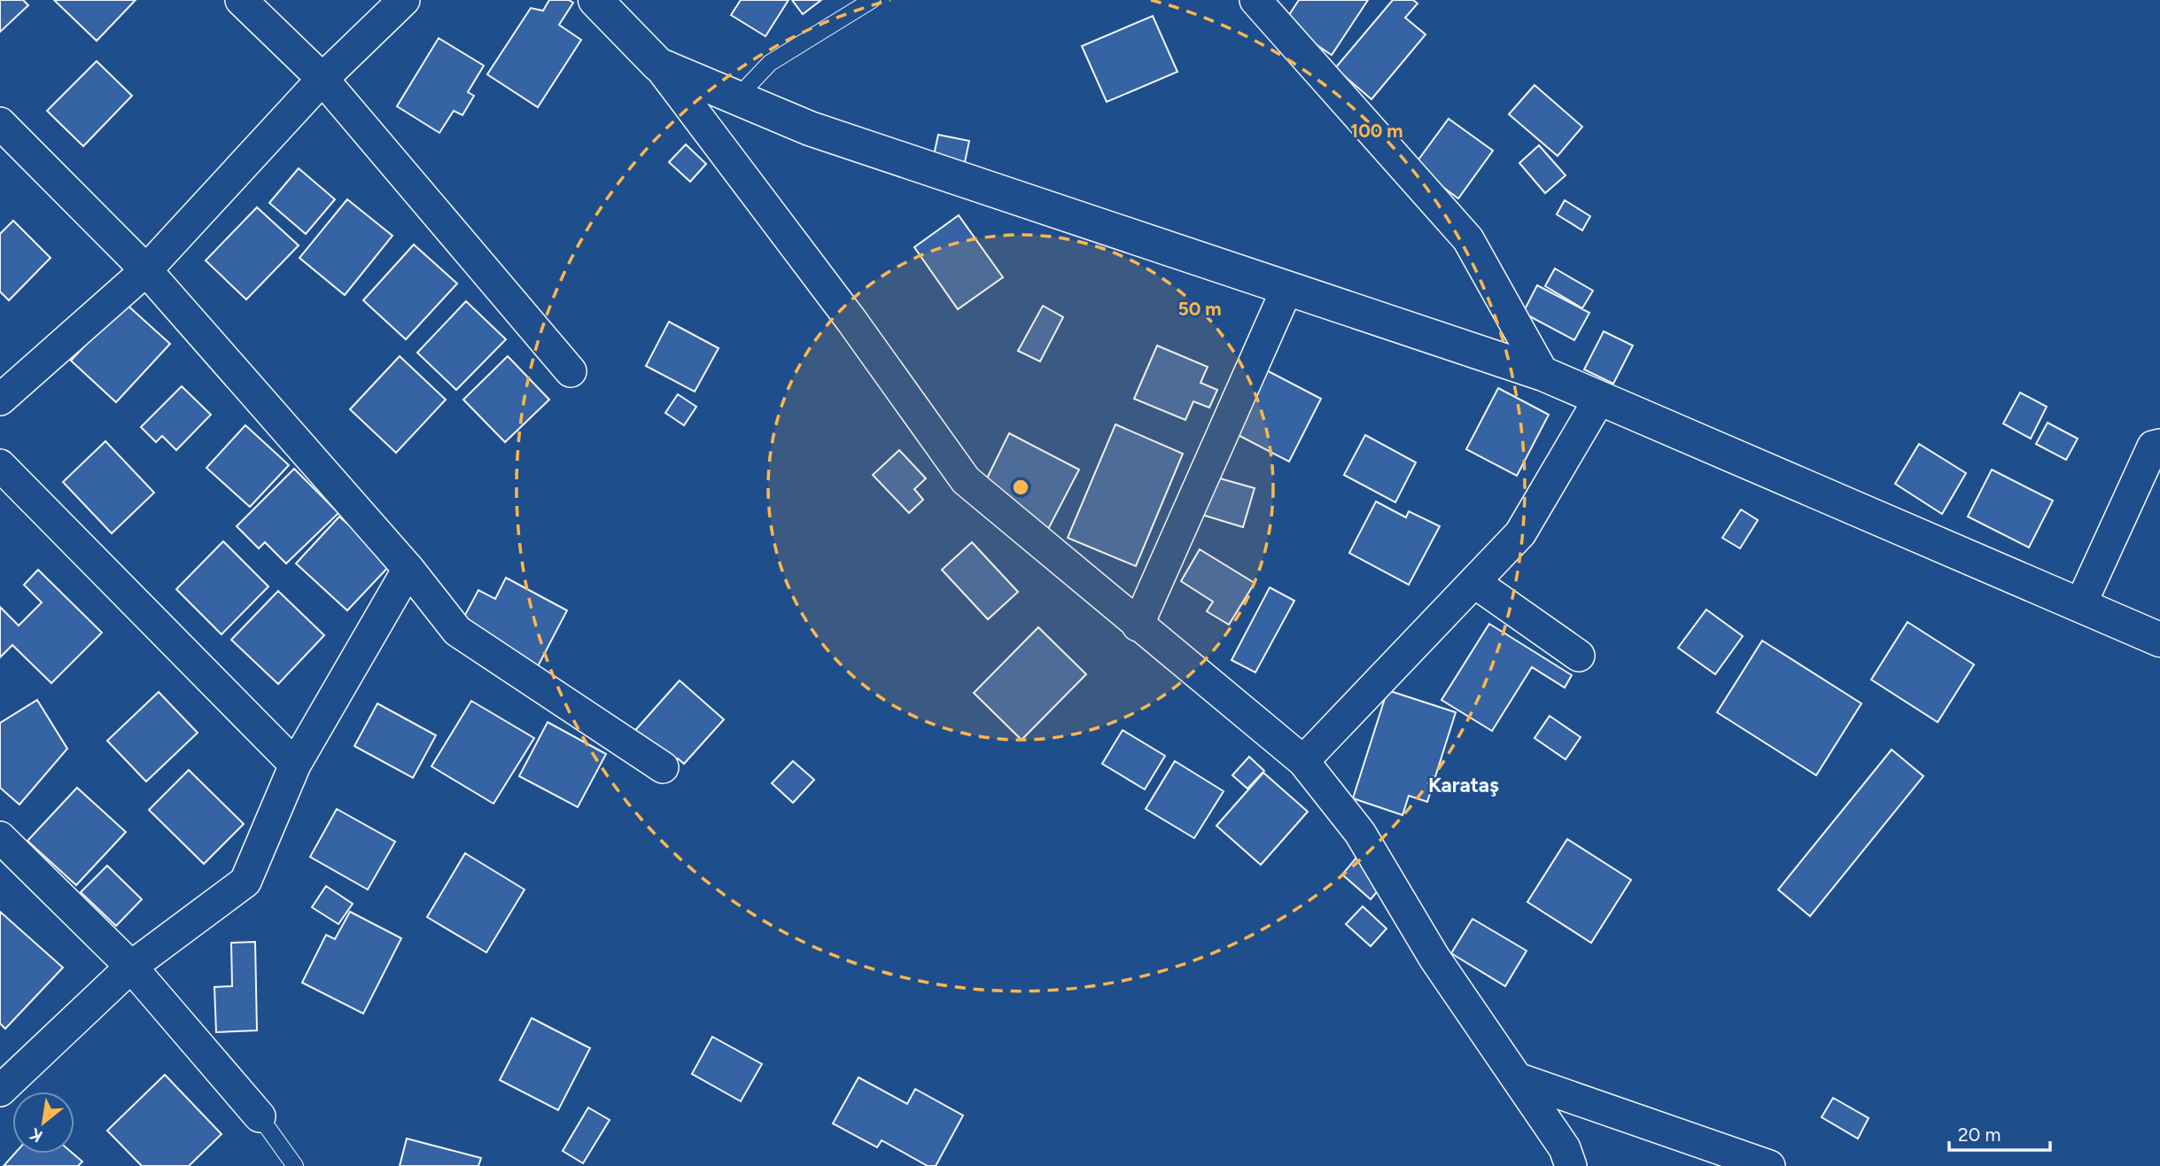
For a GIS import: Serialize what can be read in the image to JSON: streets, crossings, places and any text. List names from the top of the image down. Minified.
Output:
{"districts":["Karataş"],"scale_bar":"20 m","north":"bottom left","rings":["100 m","50 m"]}
